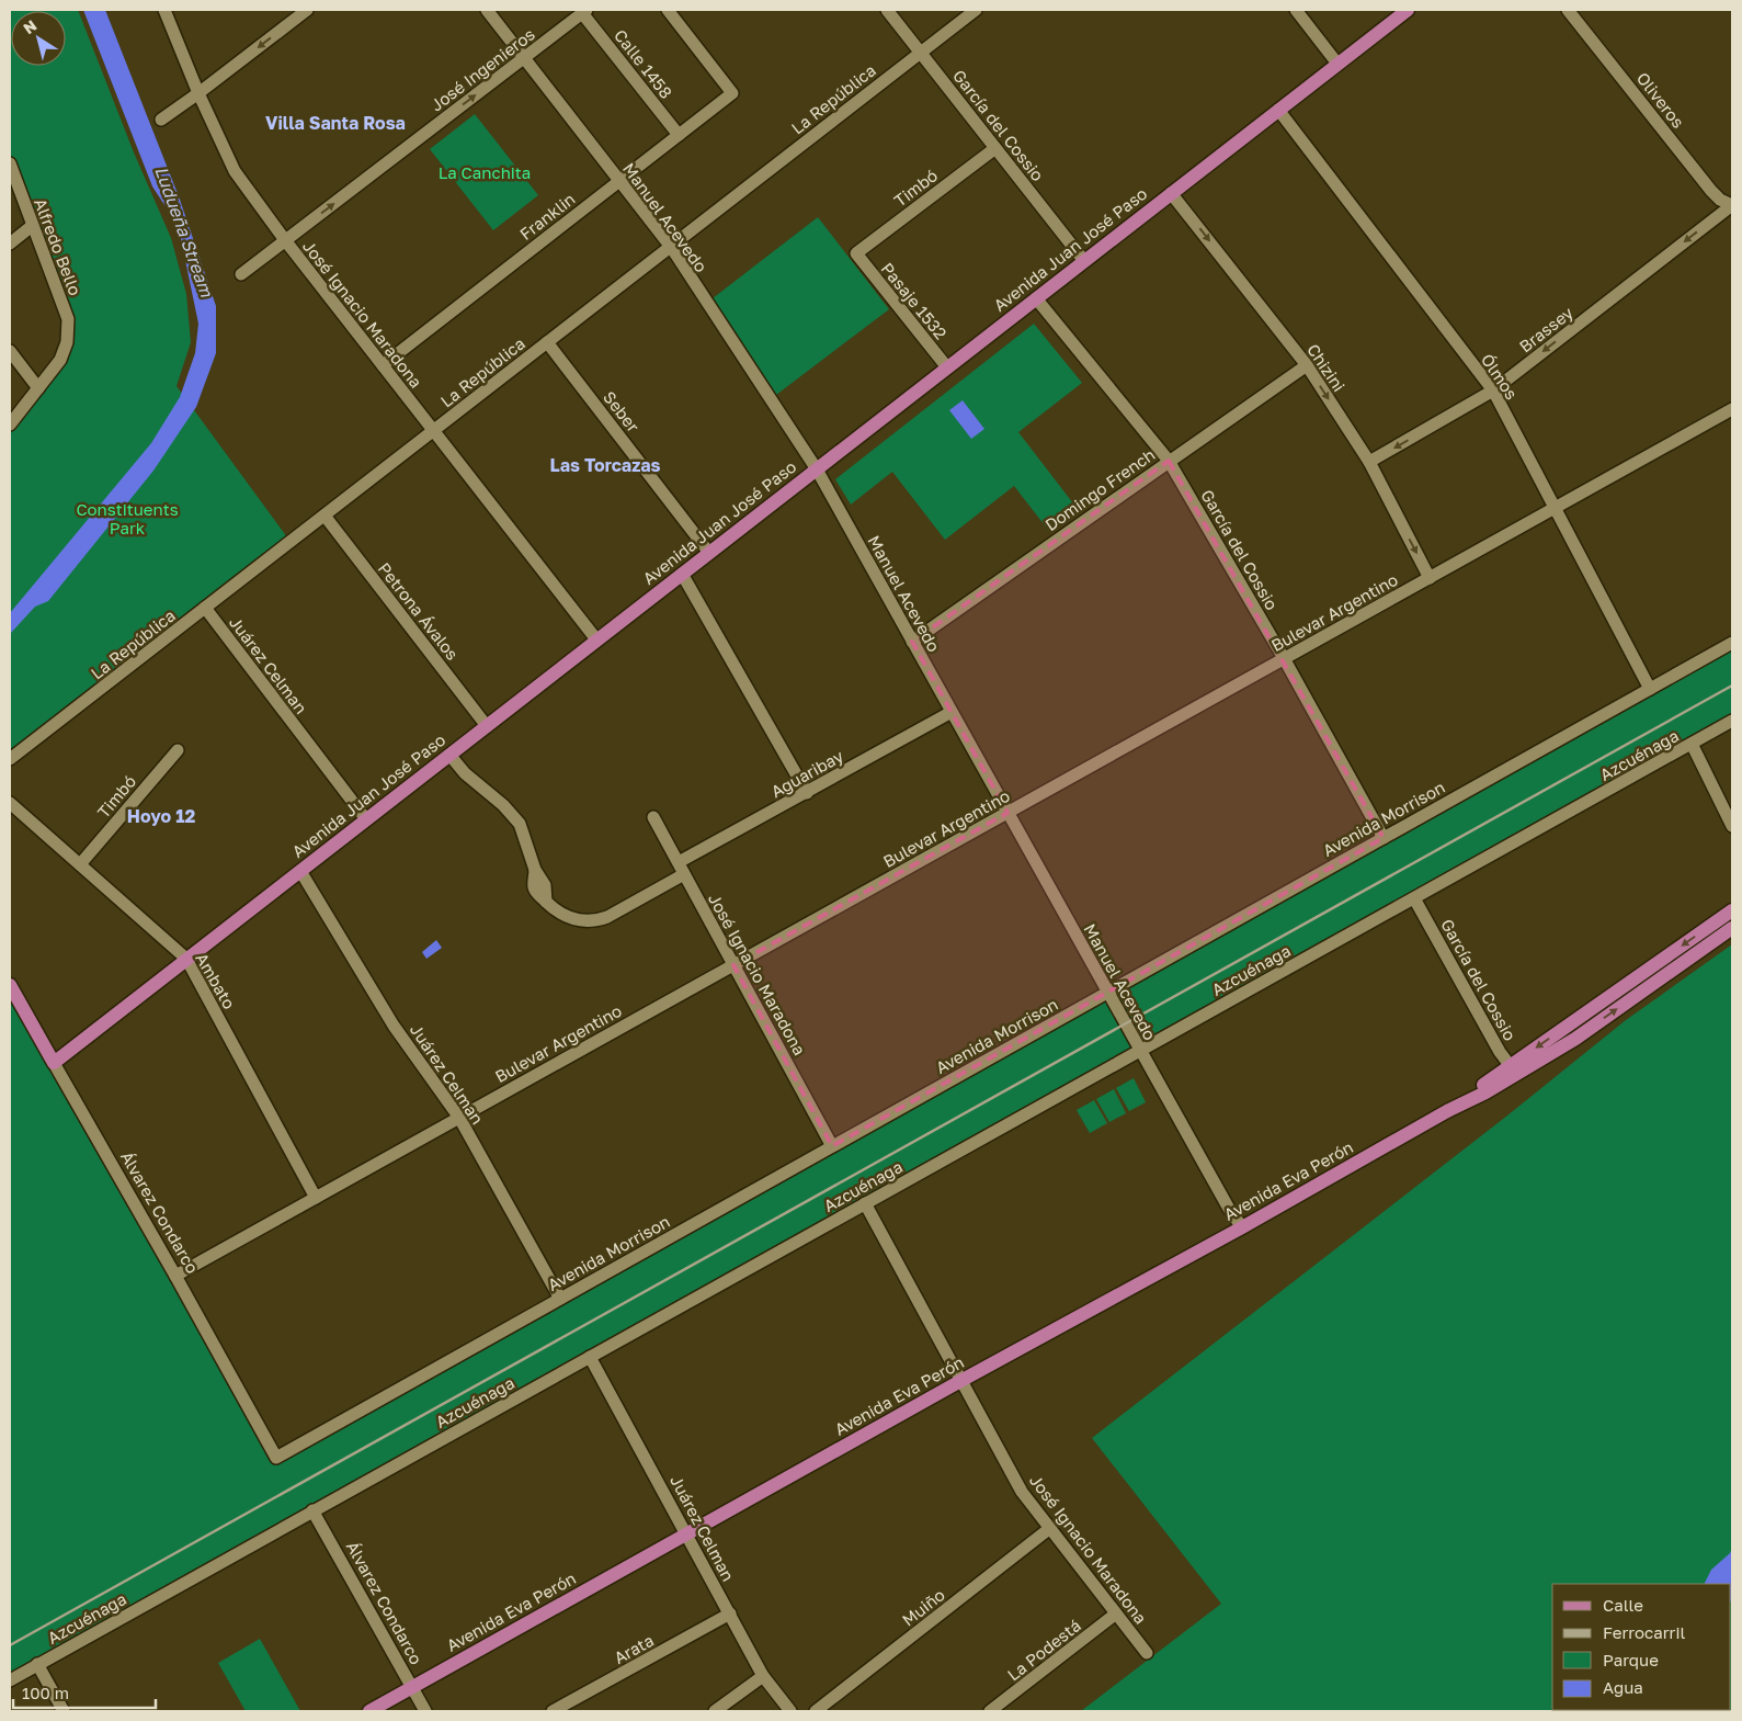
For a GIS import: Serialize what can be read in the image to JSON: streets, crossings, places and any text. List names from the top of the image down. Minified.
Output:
{"streets":{"main road":["Avenida Juan José Paso","Avenida Eva Perón","Álvarez Condarco"],"street":["Calle 1458","José Ingenieros","La República","Oliveros","García del Cossio","Timbó","Franklin","Manuel Acevedo","Alfredo Bello","Pasaje 1532","José Ignacio Maradona","Brassey","Chizini","Ólmos","Seber","Domingo French","Petrona Ávalos","Bulevar Argentino","Juárez Celman","Azcuénaga","Aguaribay","Avenida Morrison","Ambato","Muiño","Arata","La Podestá"]},"crossings":[["Calle 1458","José Ingenieros"],["Calle 1458","Franklin"],["José Ingenieros","Manuel Acevedo"],["José Ingenieros","José Ignacio Maradona"],["La República","García del Cossio"],["La República","Manuel Acevedo"],["La República","José Ignacio Maradona"],["La República","Seber"],["La República","Petrona Ávalos"],["La República","Juárez Celman"],["Oliveros","Brassey"],["García del Cossio","Timbó"],["García del Cossio","Avenida Juan José Paso"],["García del Cossio","Domingo French"],["García del Cossio","Bulevar Argentino"],["García del Cossio","Azcuénaga"],["García del Cossio","Avenida Morrison"],["García del Cossio","Avenida Eva Perón"],["Timbó","Pasaje 1532"],["Timbó","Ambato"],["Franklin","Manuel Acevedo"],["Franklin","José Ignacio Maradona"],["Manuel Acevedo","Avenida Juan José Paso"],["Manuel Acevedo","Domingo French"],["Manuel Acevedo","Bulevar Argentino"],["Manuel Acevedo","Azcuénaga"],["Manuel Acevedo","Aguaribay"],["Manuel Acevedo","Avenida Morrison"],["Manuel Acevedo","Avenida Eva Perón"],["Avenida Juan José Paso","Pasaje 1532"],["Avenida Juan José Paso","José Ignacio Maradona"],["Avenida Juan José Paso","Chizini"],["Avenida Juan José Paso","Ólmos"],["Avenida Juan José Paso","Seber"],["Avenida Juan José Paso","Petrona Ávalos"],["Avenida Juan José Paso","Juárez Celman"],["Avenida Juan José Paso","Ambato"],["Avenida Juan José Paso","Álvarez Condarco"],["José Ignacio Maradona","Bulevar Argentino"],["José Ignacio Maradona","Azcuénaga"],["José Ignacio Maradona","Aguaribay"],["José Ignacio Maradona","Avenida Morrison"],["José Ignacio Maradona","Avenida Eva Perón"],["José Ignacio Maradona","Muiño"],["José Ignacio Maradona","La Podestá"],["Brassey","Chizini"],["Brassey","Ólmos"],["Chizini","Domingo French"],["Chizini","Bulevar Argentino"],["Ólmos","Bulevar Argentino"],["Ólmos","Avenida Morrison"],["Bulevar Argentino","Juárez Celman"],["Bulevar Argentino","Ambato"],["Bulevar Argentino","Álvarez Condarco"],["Juárez Celman","Azcuénaga"],["Juárez Celman","Avenida Morrison"],["Juárez Celman","Avenida Eva Perón"],["Juárez Celman","Arata"],["Azcuénaga","Álvarez Condarco"],["Avenida Morrison","Álvarez Condarco"],["Avenida Eva Perón","Álvarez Condarco"]],"one_way":["José Ingenieros","Brassey","Chizini"],"districts":["Villa Santa Rosa","Las Torcazas","Hoyo 12"],"water":["Ludueña Stream"],"parks":["La Canchita","Constituents Park"],"legend":["Calle","Ferrocarril","Parque","Agua"],"scale_bar":"100 m","north":"top left"}
